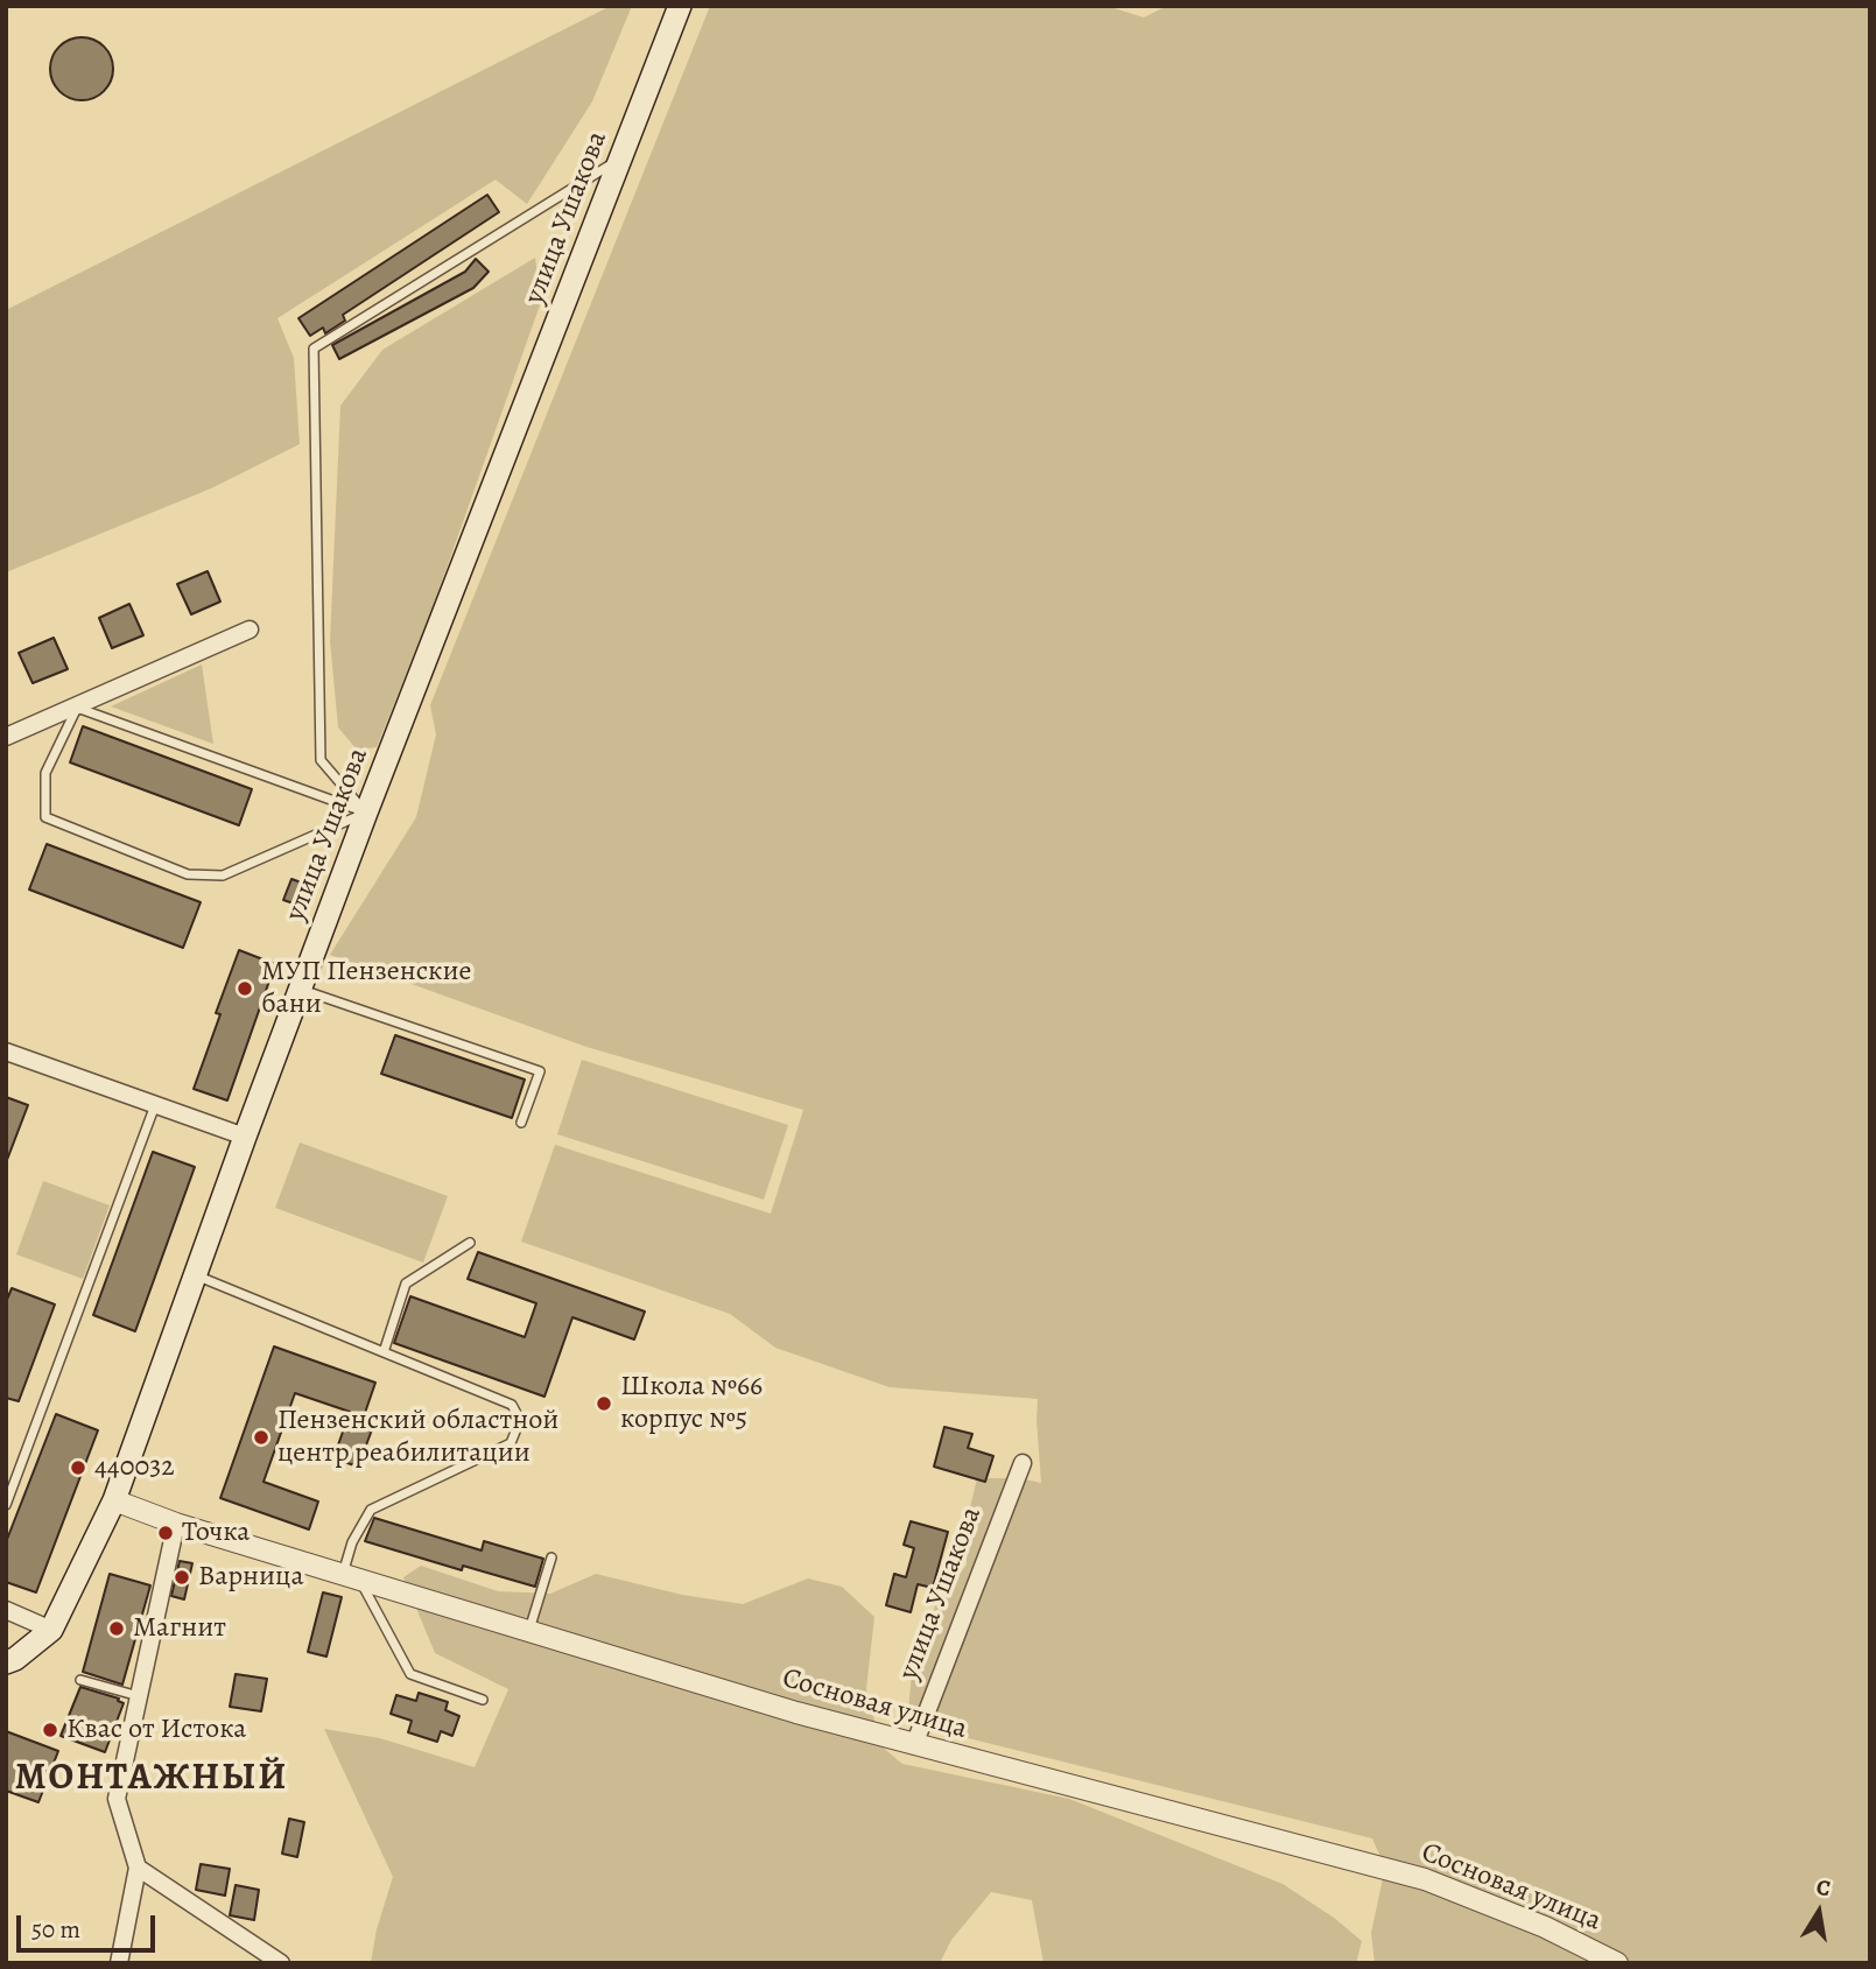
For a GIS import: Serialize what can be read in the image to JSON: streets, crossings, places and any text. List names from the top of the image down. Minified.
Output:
{"streets":{"main road":["улица Ушакова"],"street":["Сосновая улица"]},"crossings":[["улица Ушакова","Сосновая улица"]],"districts":["МОНТАЖНЫЙ"],"places":["МУП Пензенские бани","Школа №66 корпус №5","Пензенский областной центр реабилитации","440032","Точка","Варница","Магнит","Квас от Истока"],"scale_bar":"50 m","north":"top"}
